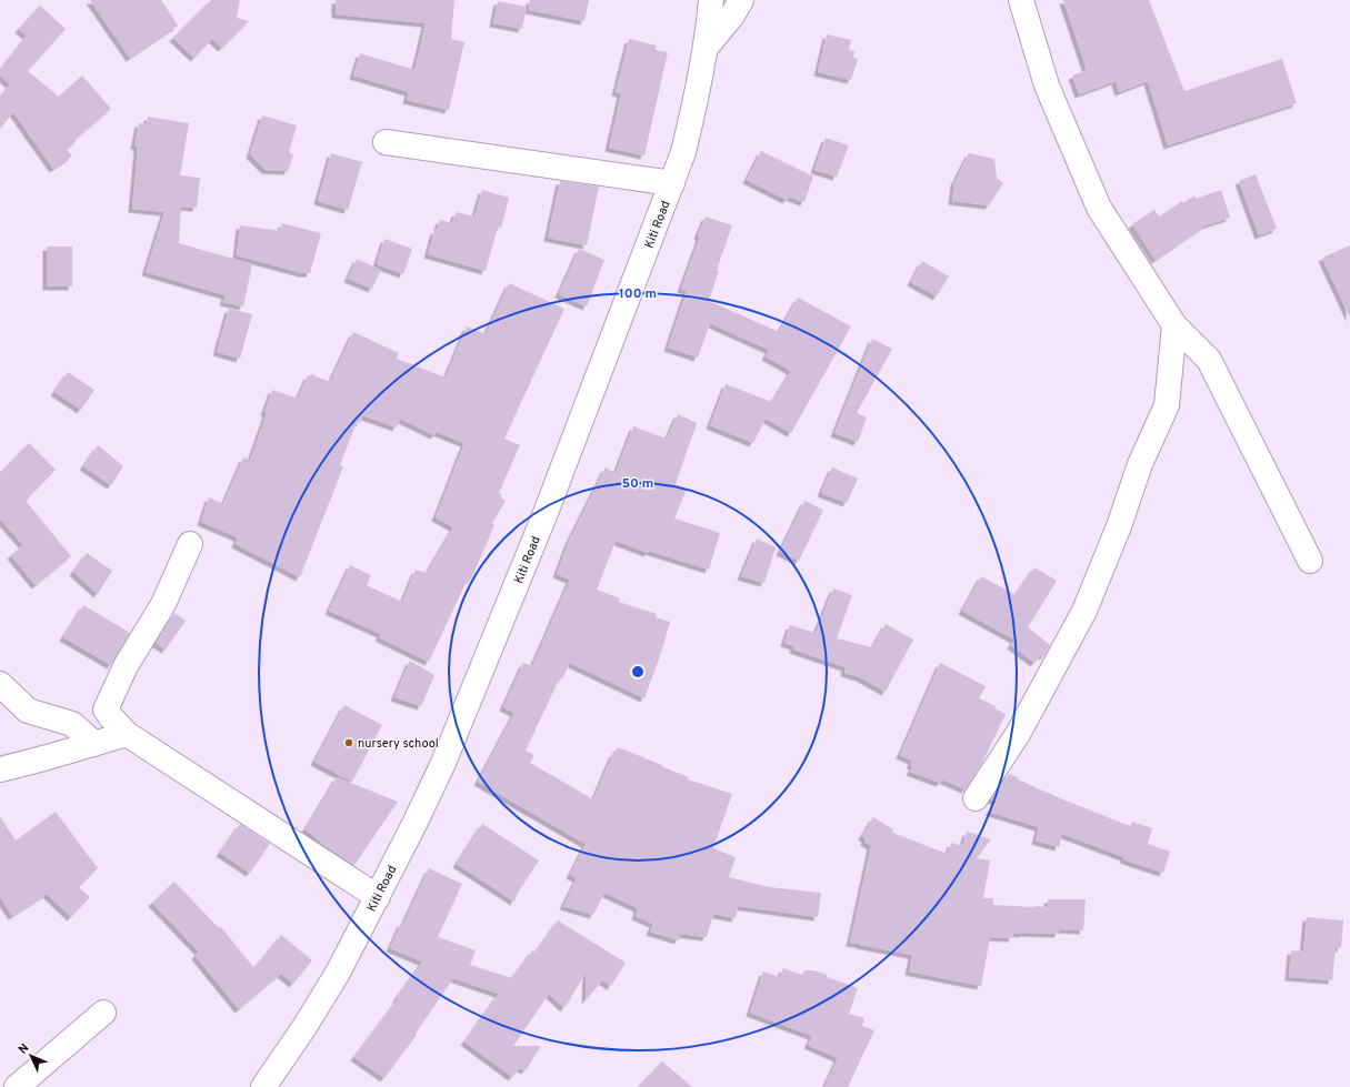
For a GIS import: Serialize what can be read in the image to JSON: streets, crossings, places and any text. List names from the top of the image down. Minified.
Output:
{"streets":{"street":["Kiti Road"]},"places":["nursery school"],"north":"top left","rings":["100 m","50 m"]}
